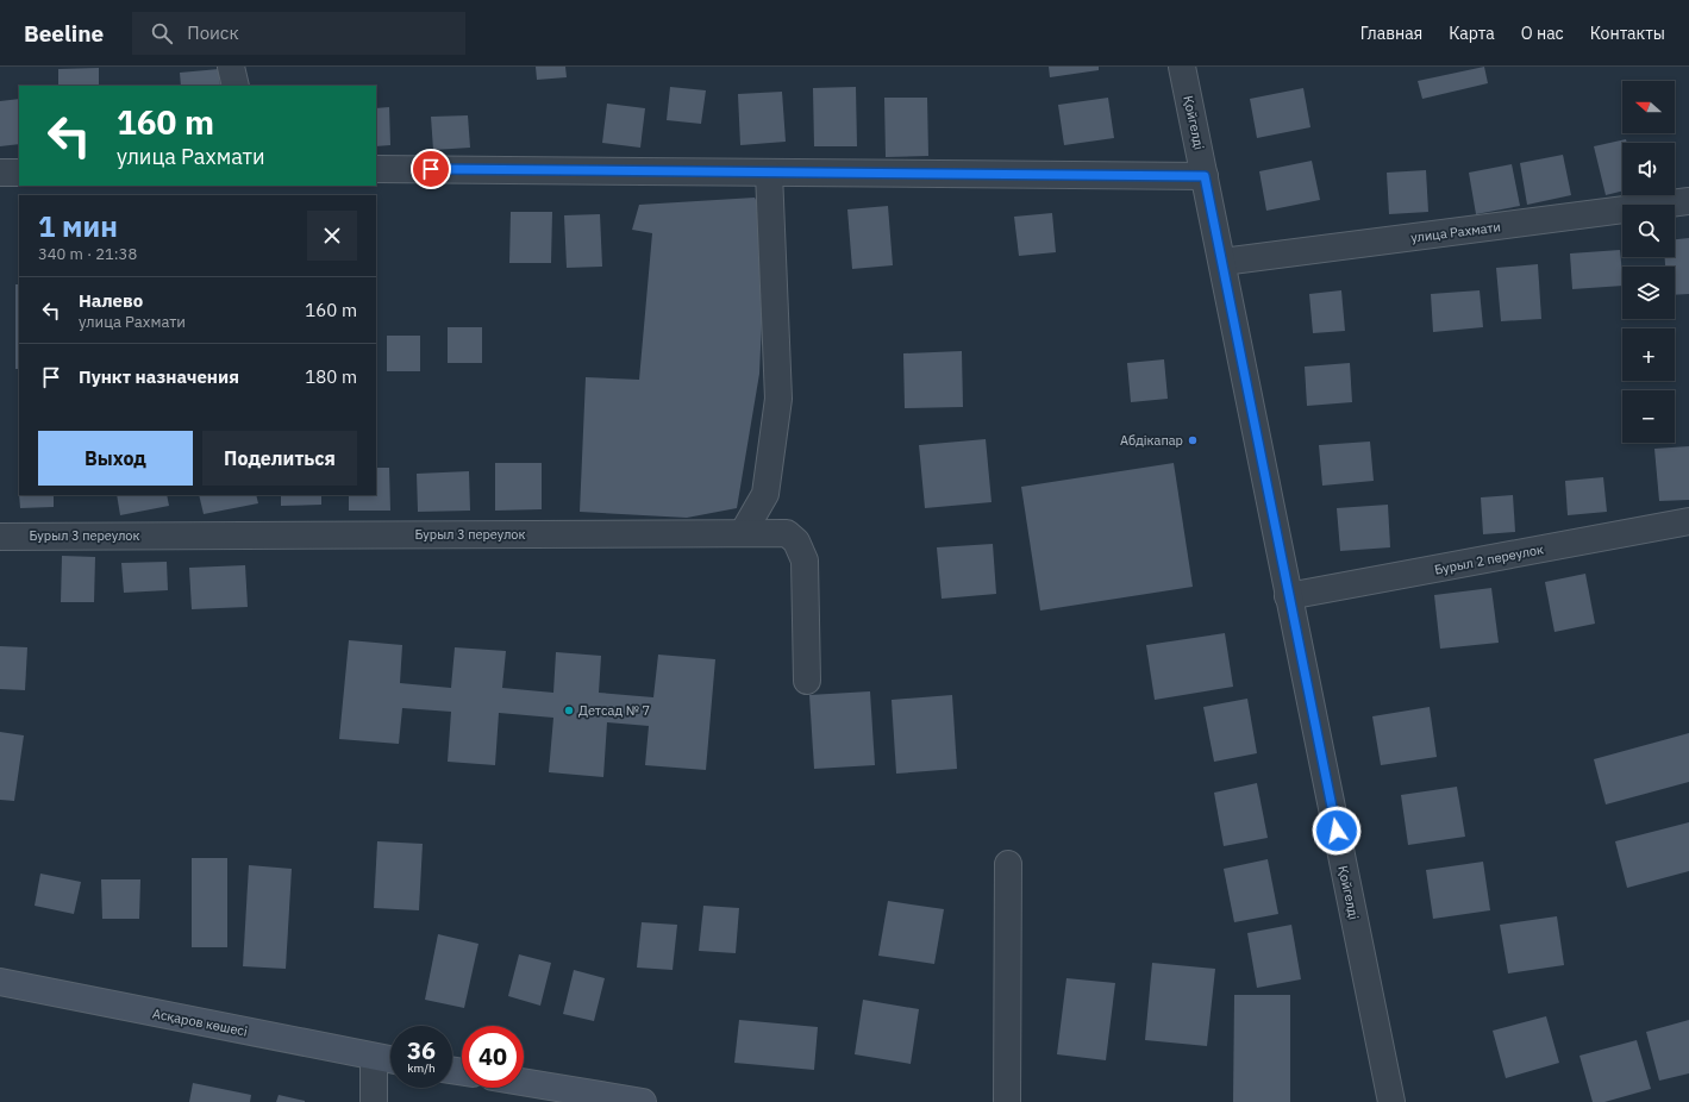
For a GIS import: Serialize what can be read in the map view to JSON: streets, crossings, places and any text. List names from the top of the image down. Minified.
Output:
{"streets":{"main road":["Асқаров көшесі"],"street":["Қойгелді","улица Рахмати","Бурыл 3 переулок","Бурыл 2 переулок"]},"crossings":[["Қойгелді","улица Рахмати"],["Қойгелді","Бурыл 2 переулок"]],"places":["Абдiкапар","Детсад № 7"],"north":"left","page":{"header":"Beeline","search":"Поиск","nav":["Главная","Карта","О нас","Контакты"],"map_buttons":["+","−"],"turn":["160 m","улица Рахмати"],"heading":["1 мин","340 m · 21:38"],"list":[{"name":"Налево","note":"улица Рахмати","value":"160 m"},{"name":"Пункт назначения","value":"180 m"}],"buttons":["Выход","Поделиться"],"speed":"36 km/h","limit":"40"}}
